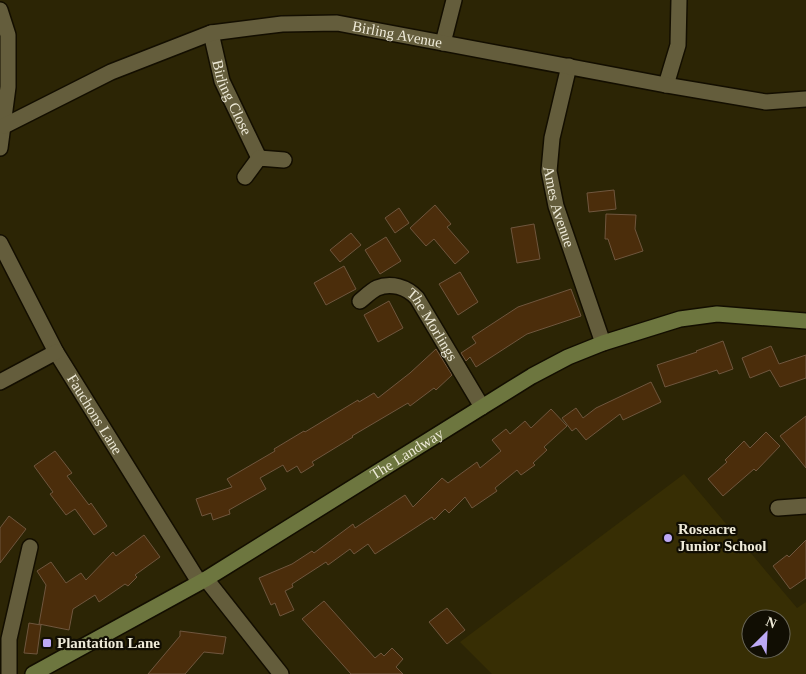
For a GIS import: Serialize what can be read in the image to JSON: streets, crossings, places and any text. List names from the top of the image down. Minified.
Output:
{"streets":{"street":["Birling Avenue","Birling Close","Ames Avenue","The Morlings","Fauchons Lane","The Landway"]},"crossings":[["Birling Avenue","Birling Close"],["Birling Avenue","Ames Avenue"],["Ames Avenue","The Landway"],["The Morlings","The Landway"],["Fauchons Lane","The Landway"]],"places":{"other":["Roseacre Junior School"],"transit":["Plantation Lane"]},"north":"top right"}
